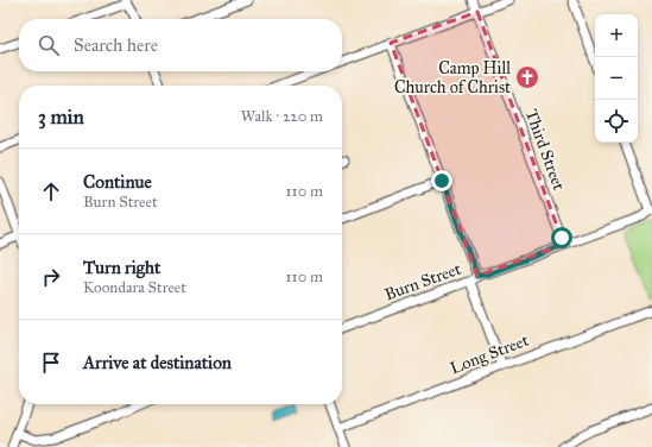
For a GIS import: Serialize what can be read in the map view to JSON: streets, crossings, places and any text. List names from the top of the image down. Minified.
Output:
{"streets":{"street":["Third Street","Burn Street","Long Street"]},"crossings":[["Third Street","Burn Street"]],"places":{"church":["Camp Hill Church of Christ"]},"page":{"map_buttons":["+","−"],"search":"Search here","heading":["3 min","Walk · 220 m"],"list":[["Continue","Burn Street","110 m"],["Turn right","Koondara Street","110 m"],"Arrive at destination"]}}
